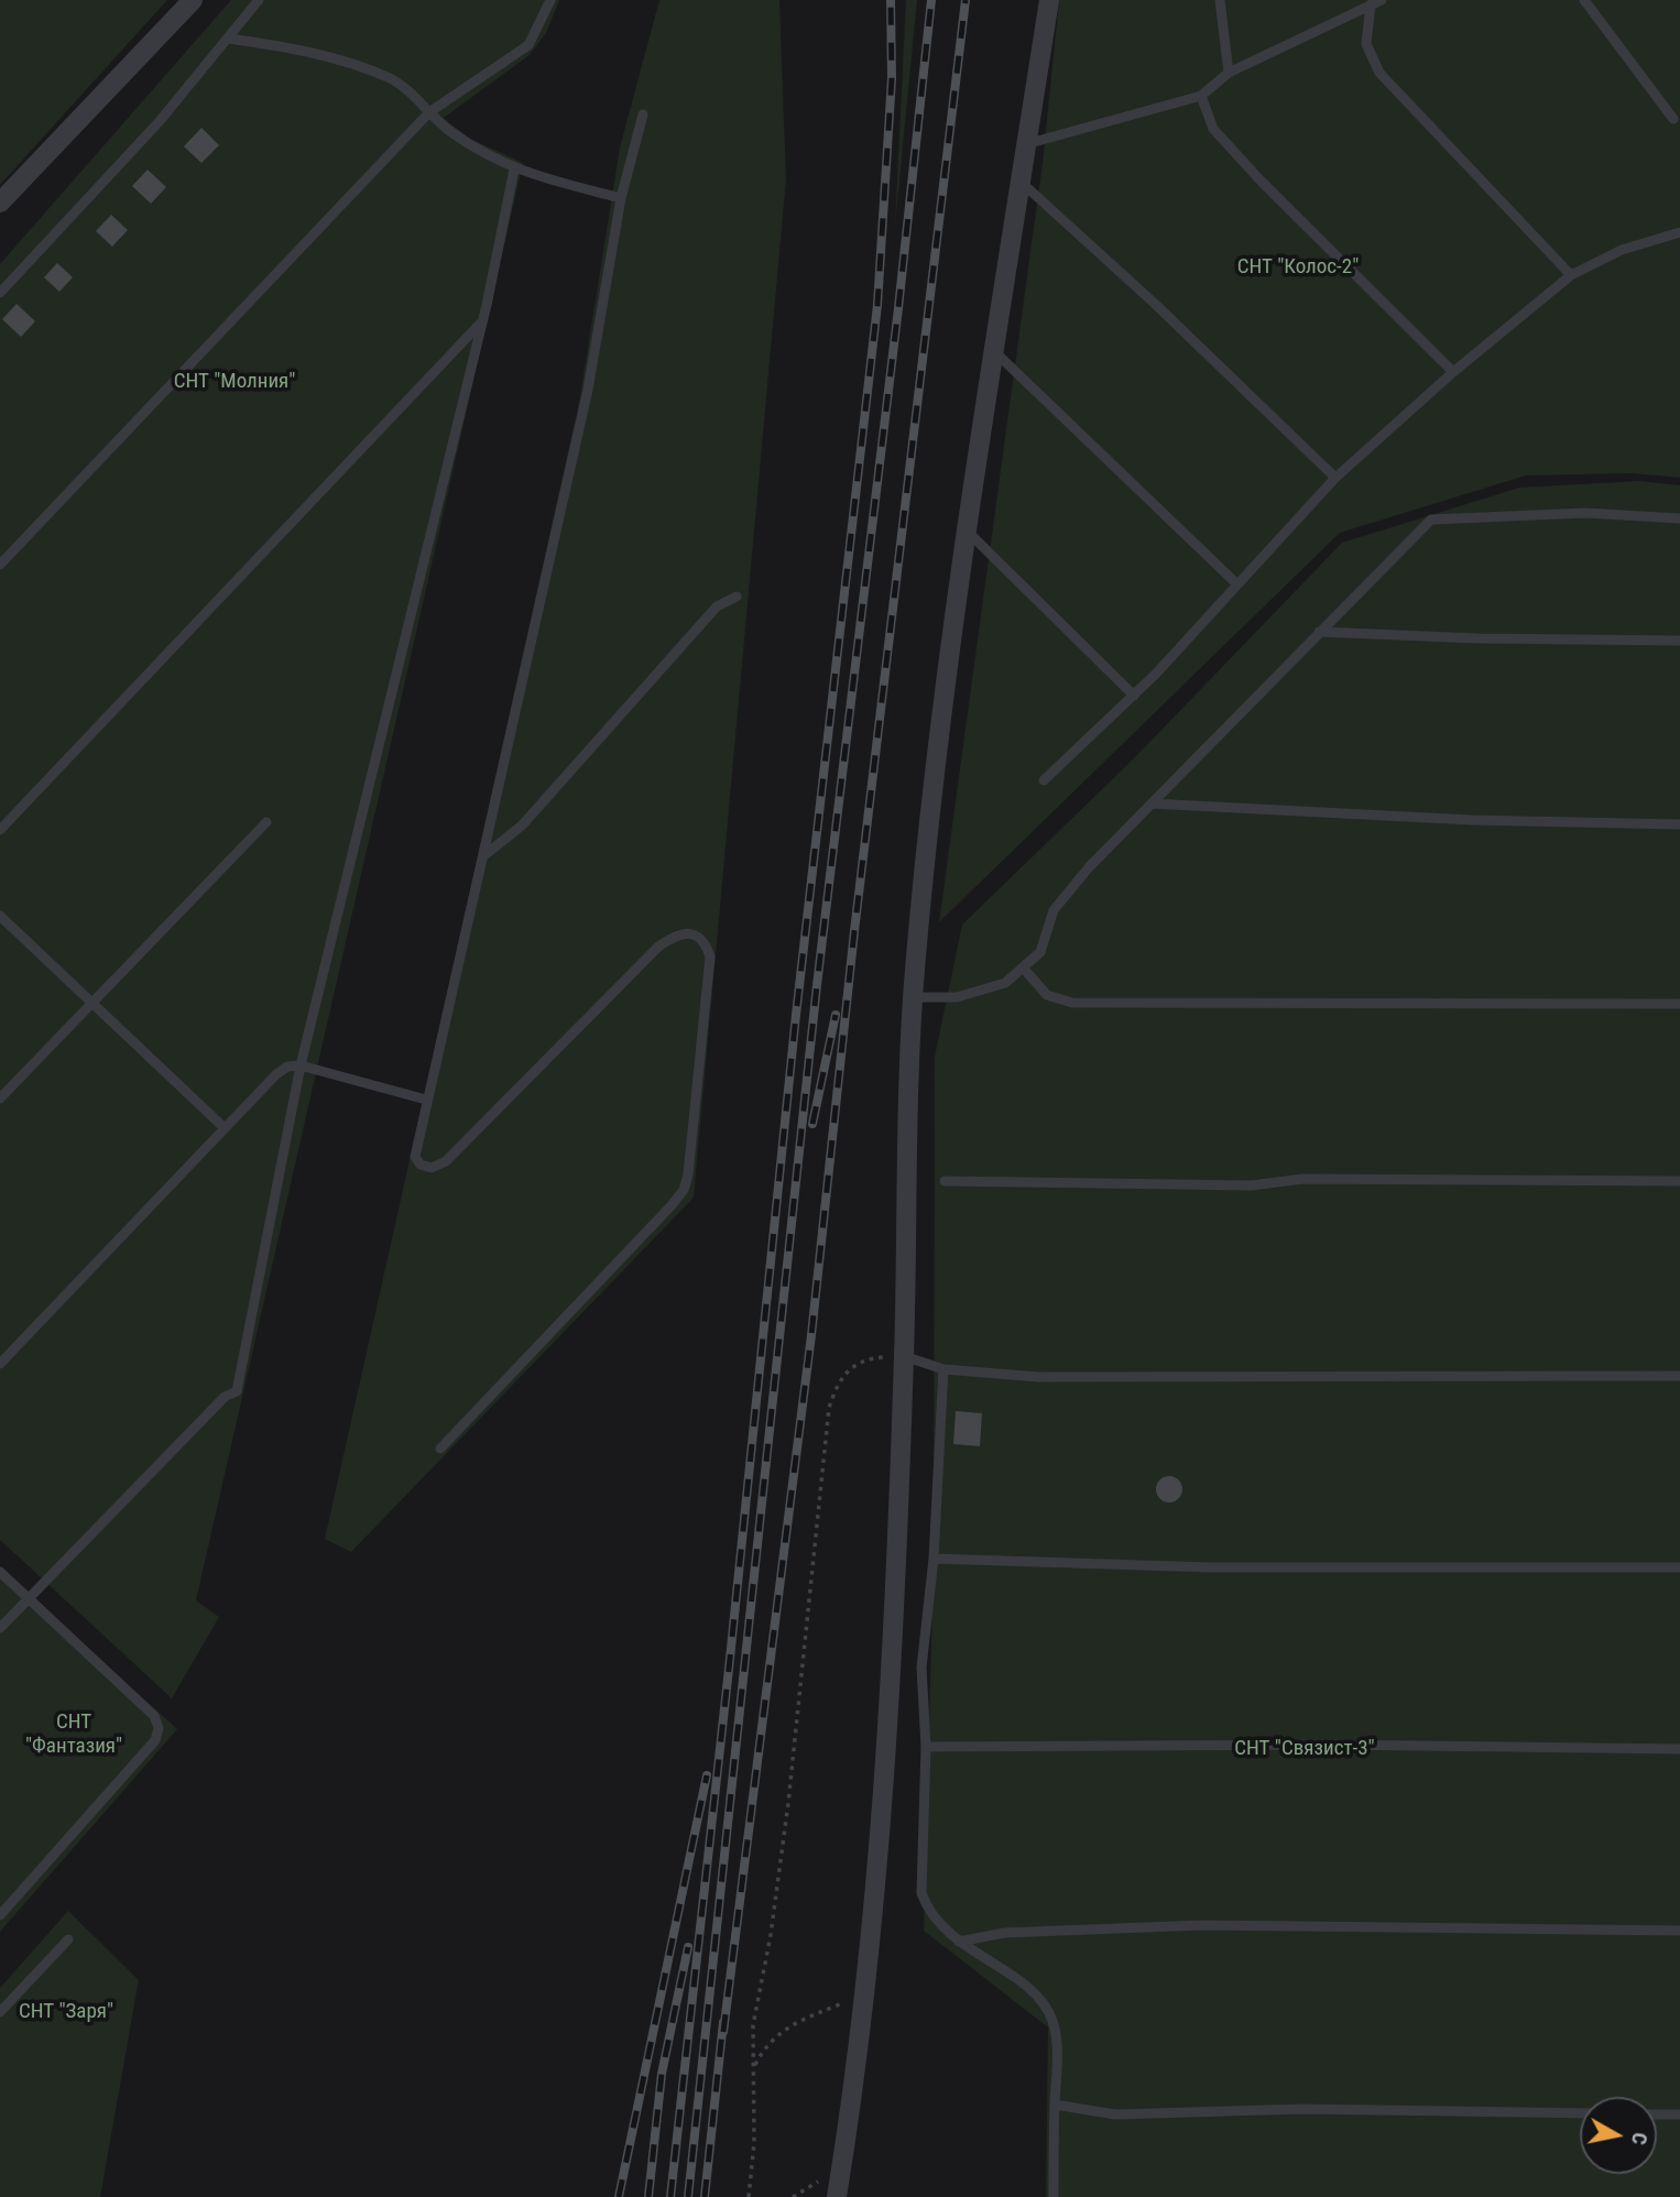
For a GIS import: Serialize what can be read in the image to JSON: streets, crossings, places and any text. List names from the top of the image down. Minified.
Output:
{"parks":["СНТ \"Колос-2\"","СНТ \"Молния\"","СНТ \"Фантазия\"","СНТ \"Связист-3\"","СНТ \"Заря\""],"north":"right"}
